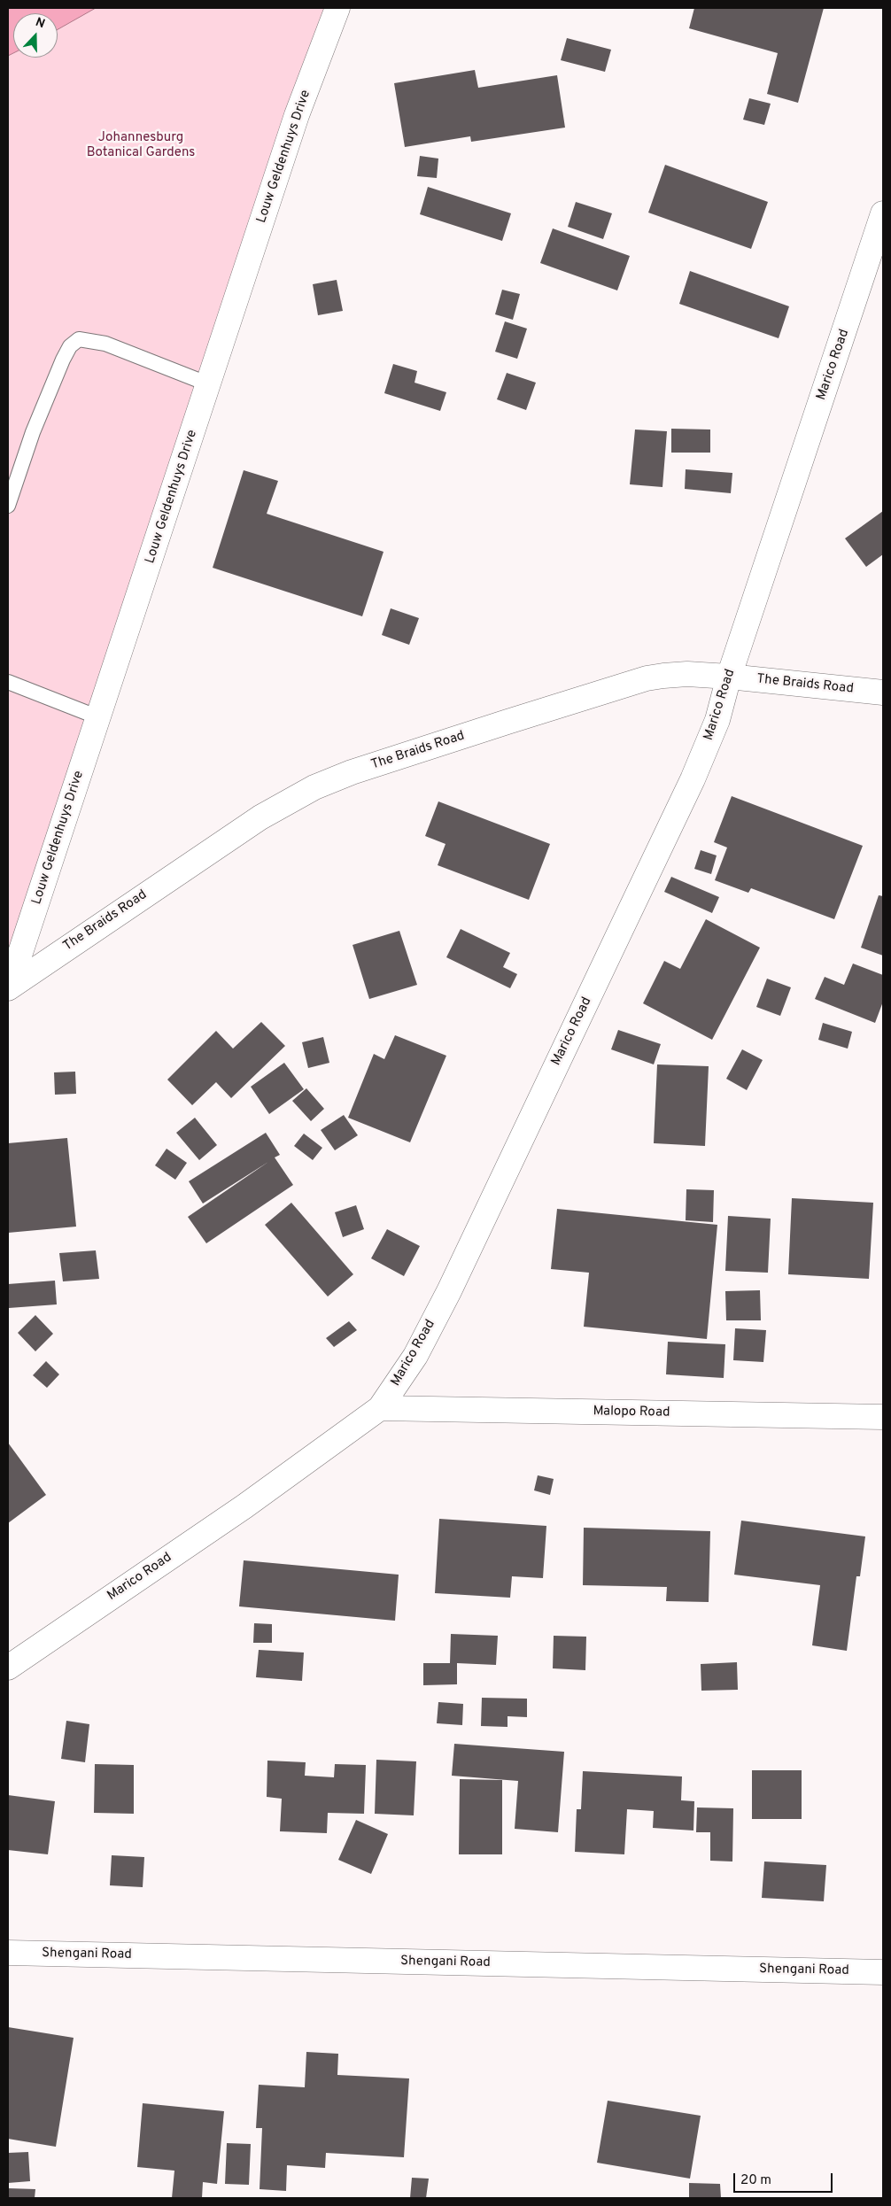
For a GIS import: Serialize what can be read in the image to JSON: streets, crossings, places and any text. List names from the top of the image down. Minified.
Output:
{"streets":{"street":["Louw Geldenhuys Drive","Marico Road","The Braids Road","Malopo Road","Shengani Road"]},"crossings":[["Louw Geldenhuys Drive","The Braids Road"],["Marico Road","The Braids Road"],["Marico Road","Malopo Road"]],"parks":["Johannesburg Botanical Gardens"],"scale_bar":"20 m","north":"top"}
